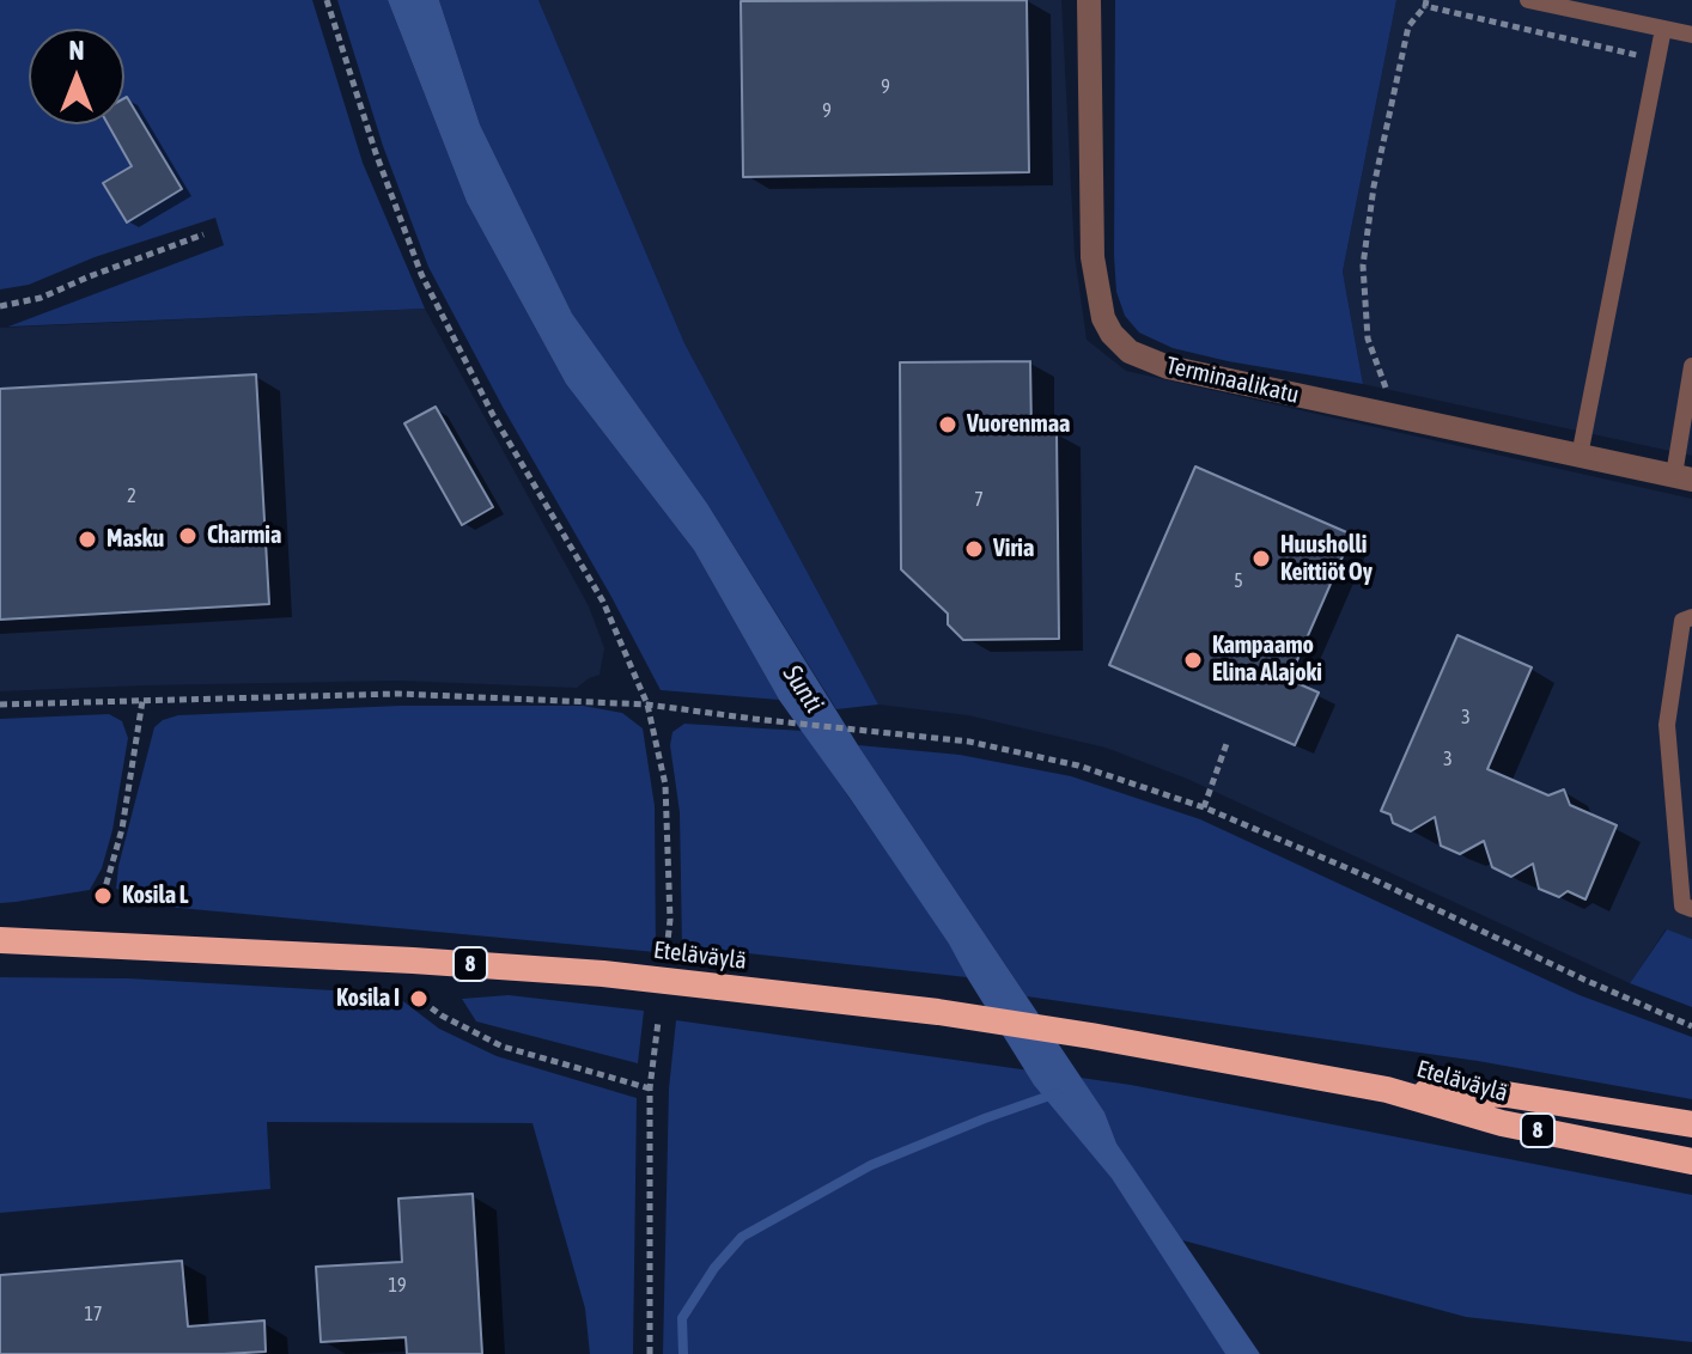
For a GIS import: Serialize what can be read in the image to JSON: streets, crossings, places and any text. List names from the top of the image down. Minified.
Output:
{"streets":{"highway":["Eteläväylä","8"],"street":["Terminaalikatu"]},"water":["Sunti"],"places":["Vuorenmaa","Charmia","Masku","Viria","Huusholli Keittiöt Oy","Kampaamo Elina Alajoki","Kosila L","Kosila I"],"house_numbers":["9","9","2","7","5","3","3","19","17"],"north":"top"}
